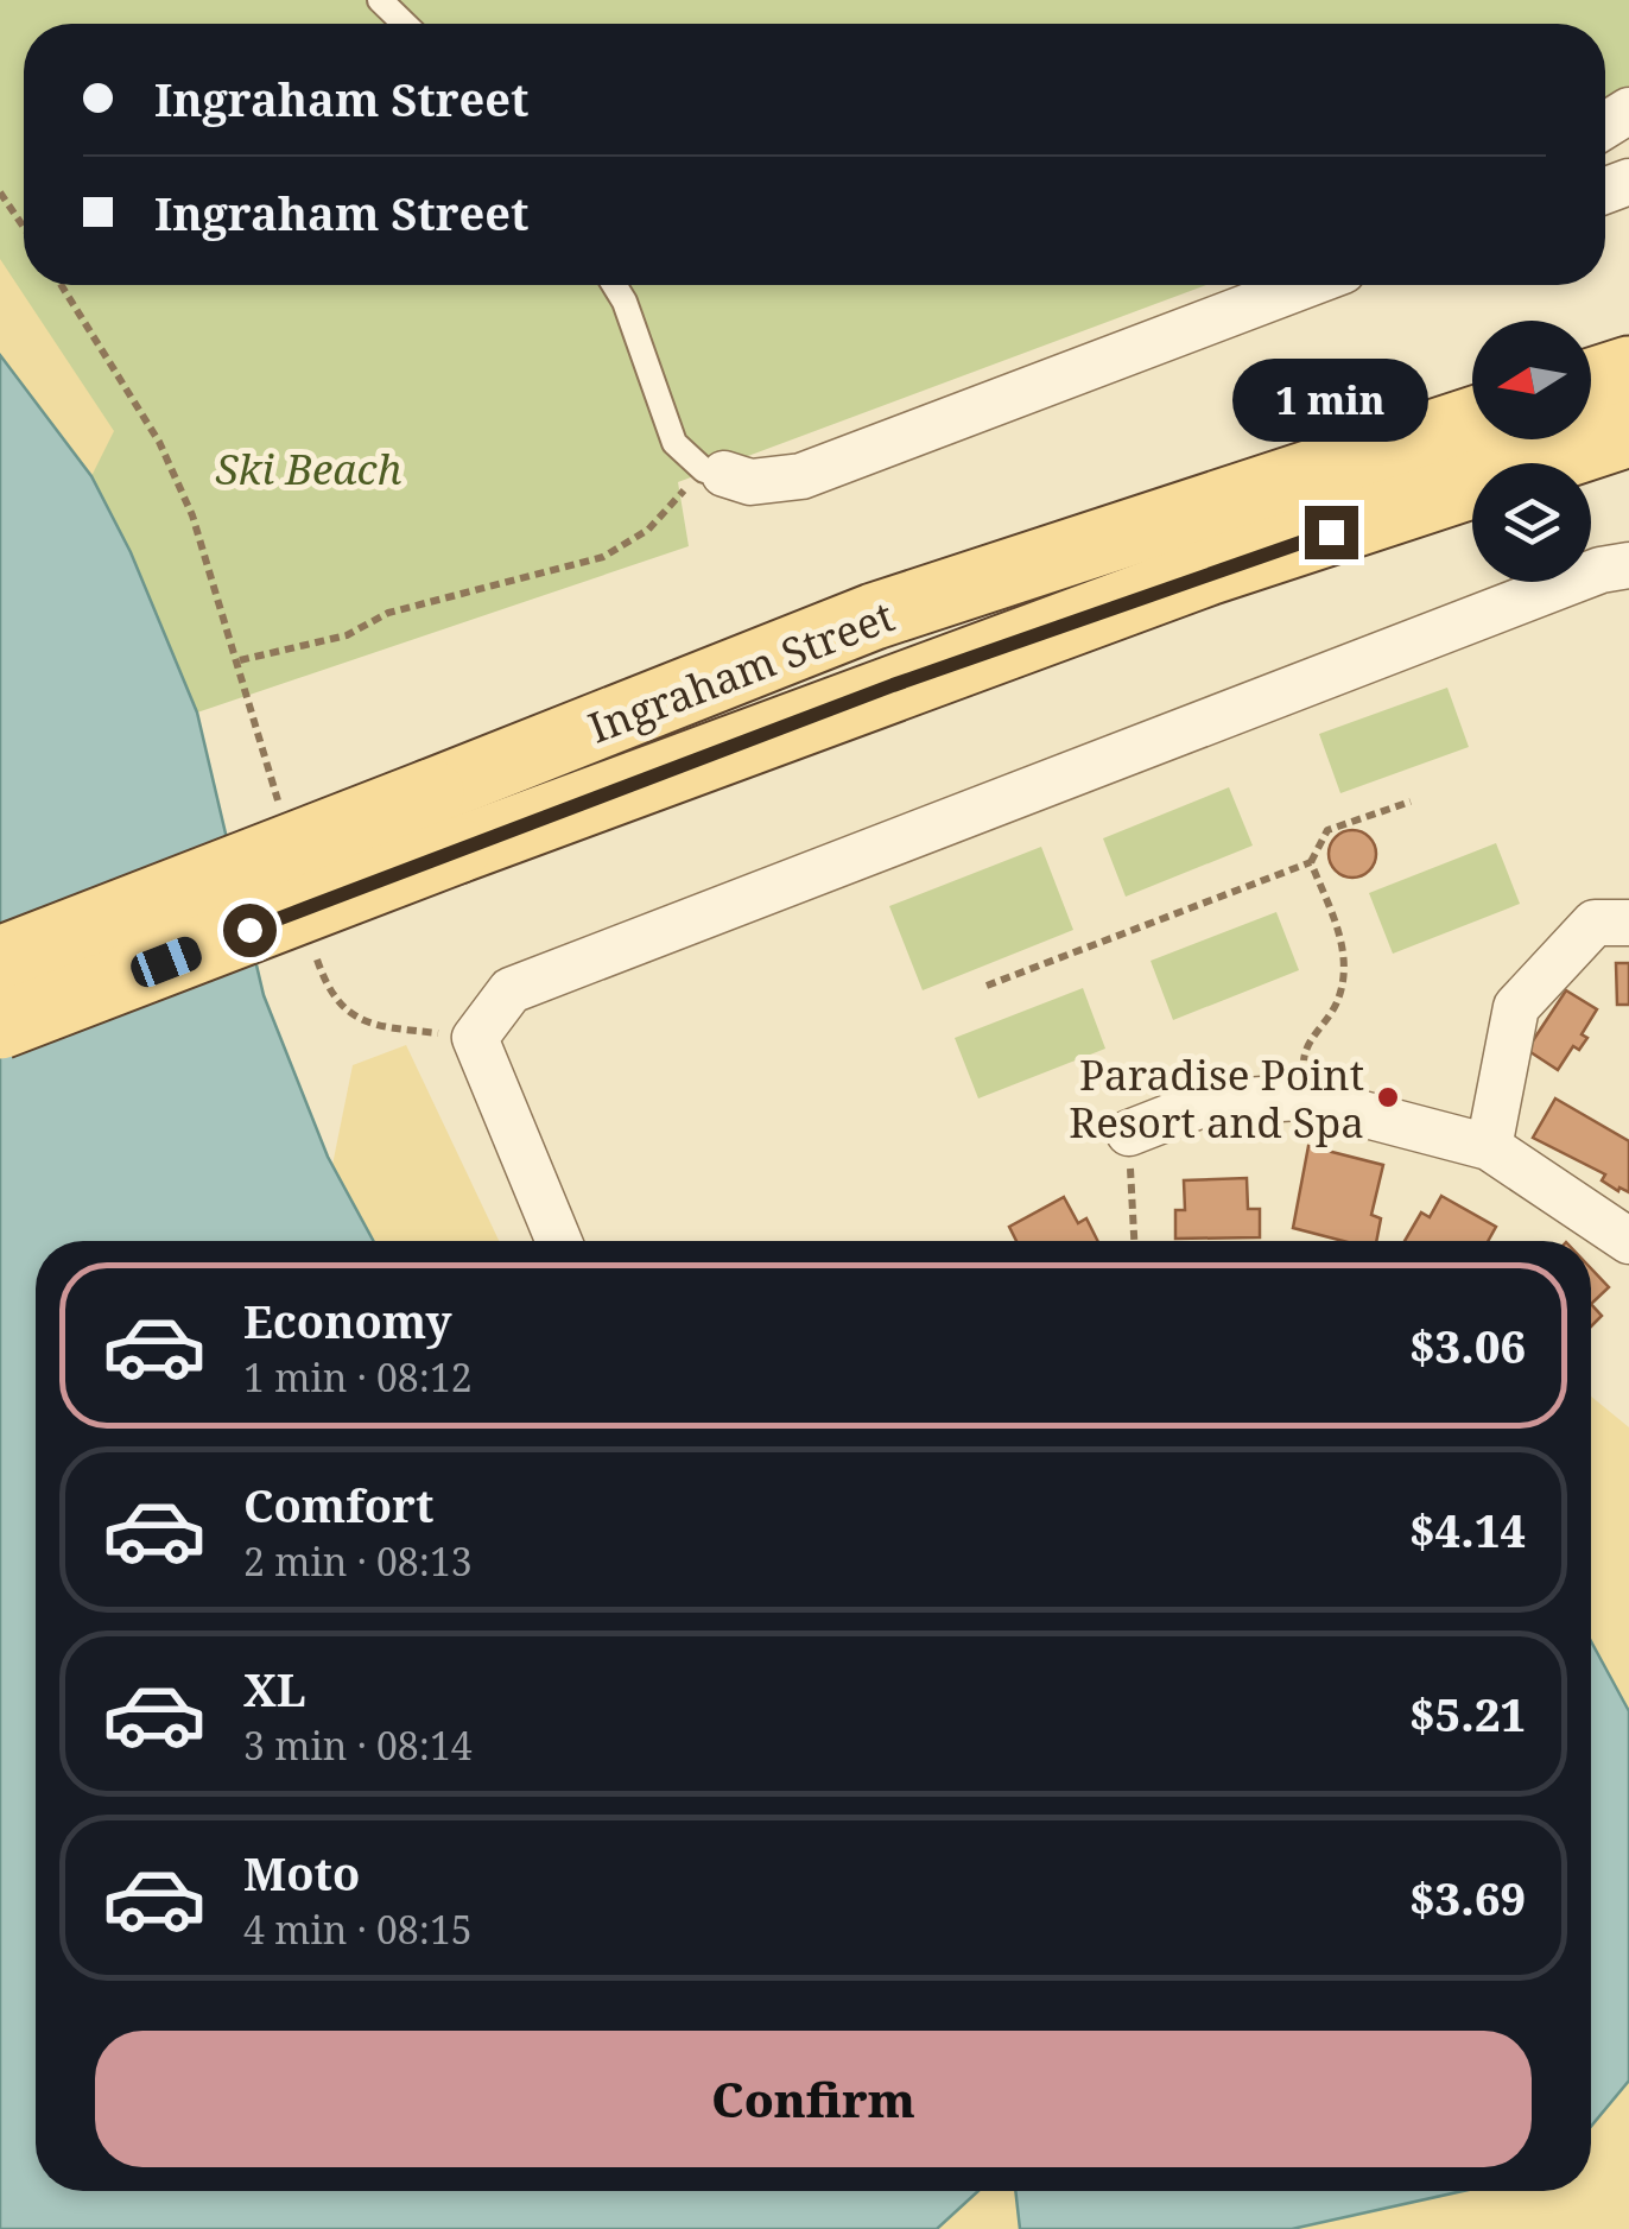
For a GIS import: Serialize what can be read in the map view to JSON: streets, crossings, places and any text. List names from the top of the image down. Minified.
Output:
{"streets":{"main road":["Ingraham Street"]},"parks":["Ski Beach"],"places":["Paradise Point Resort and Spa"],"north":"left","page":{"banner":["Ingraham Street","Ingraham Street"],"bubble":"1 min","list":[{"name":"Economy","note":"1 min · 08:12","value":"$3.06"},{"name":"Comfort","note":"2 min · 08:13","value":"$4.14"},{"name":"XL","note":"3 min · 08:14","value":"$5.21"},{"name":"Moto","note":"4 min · 08:15","value":"$3.69"}],"buttons":"Confirm"}}
